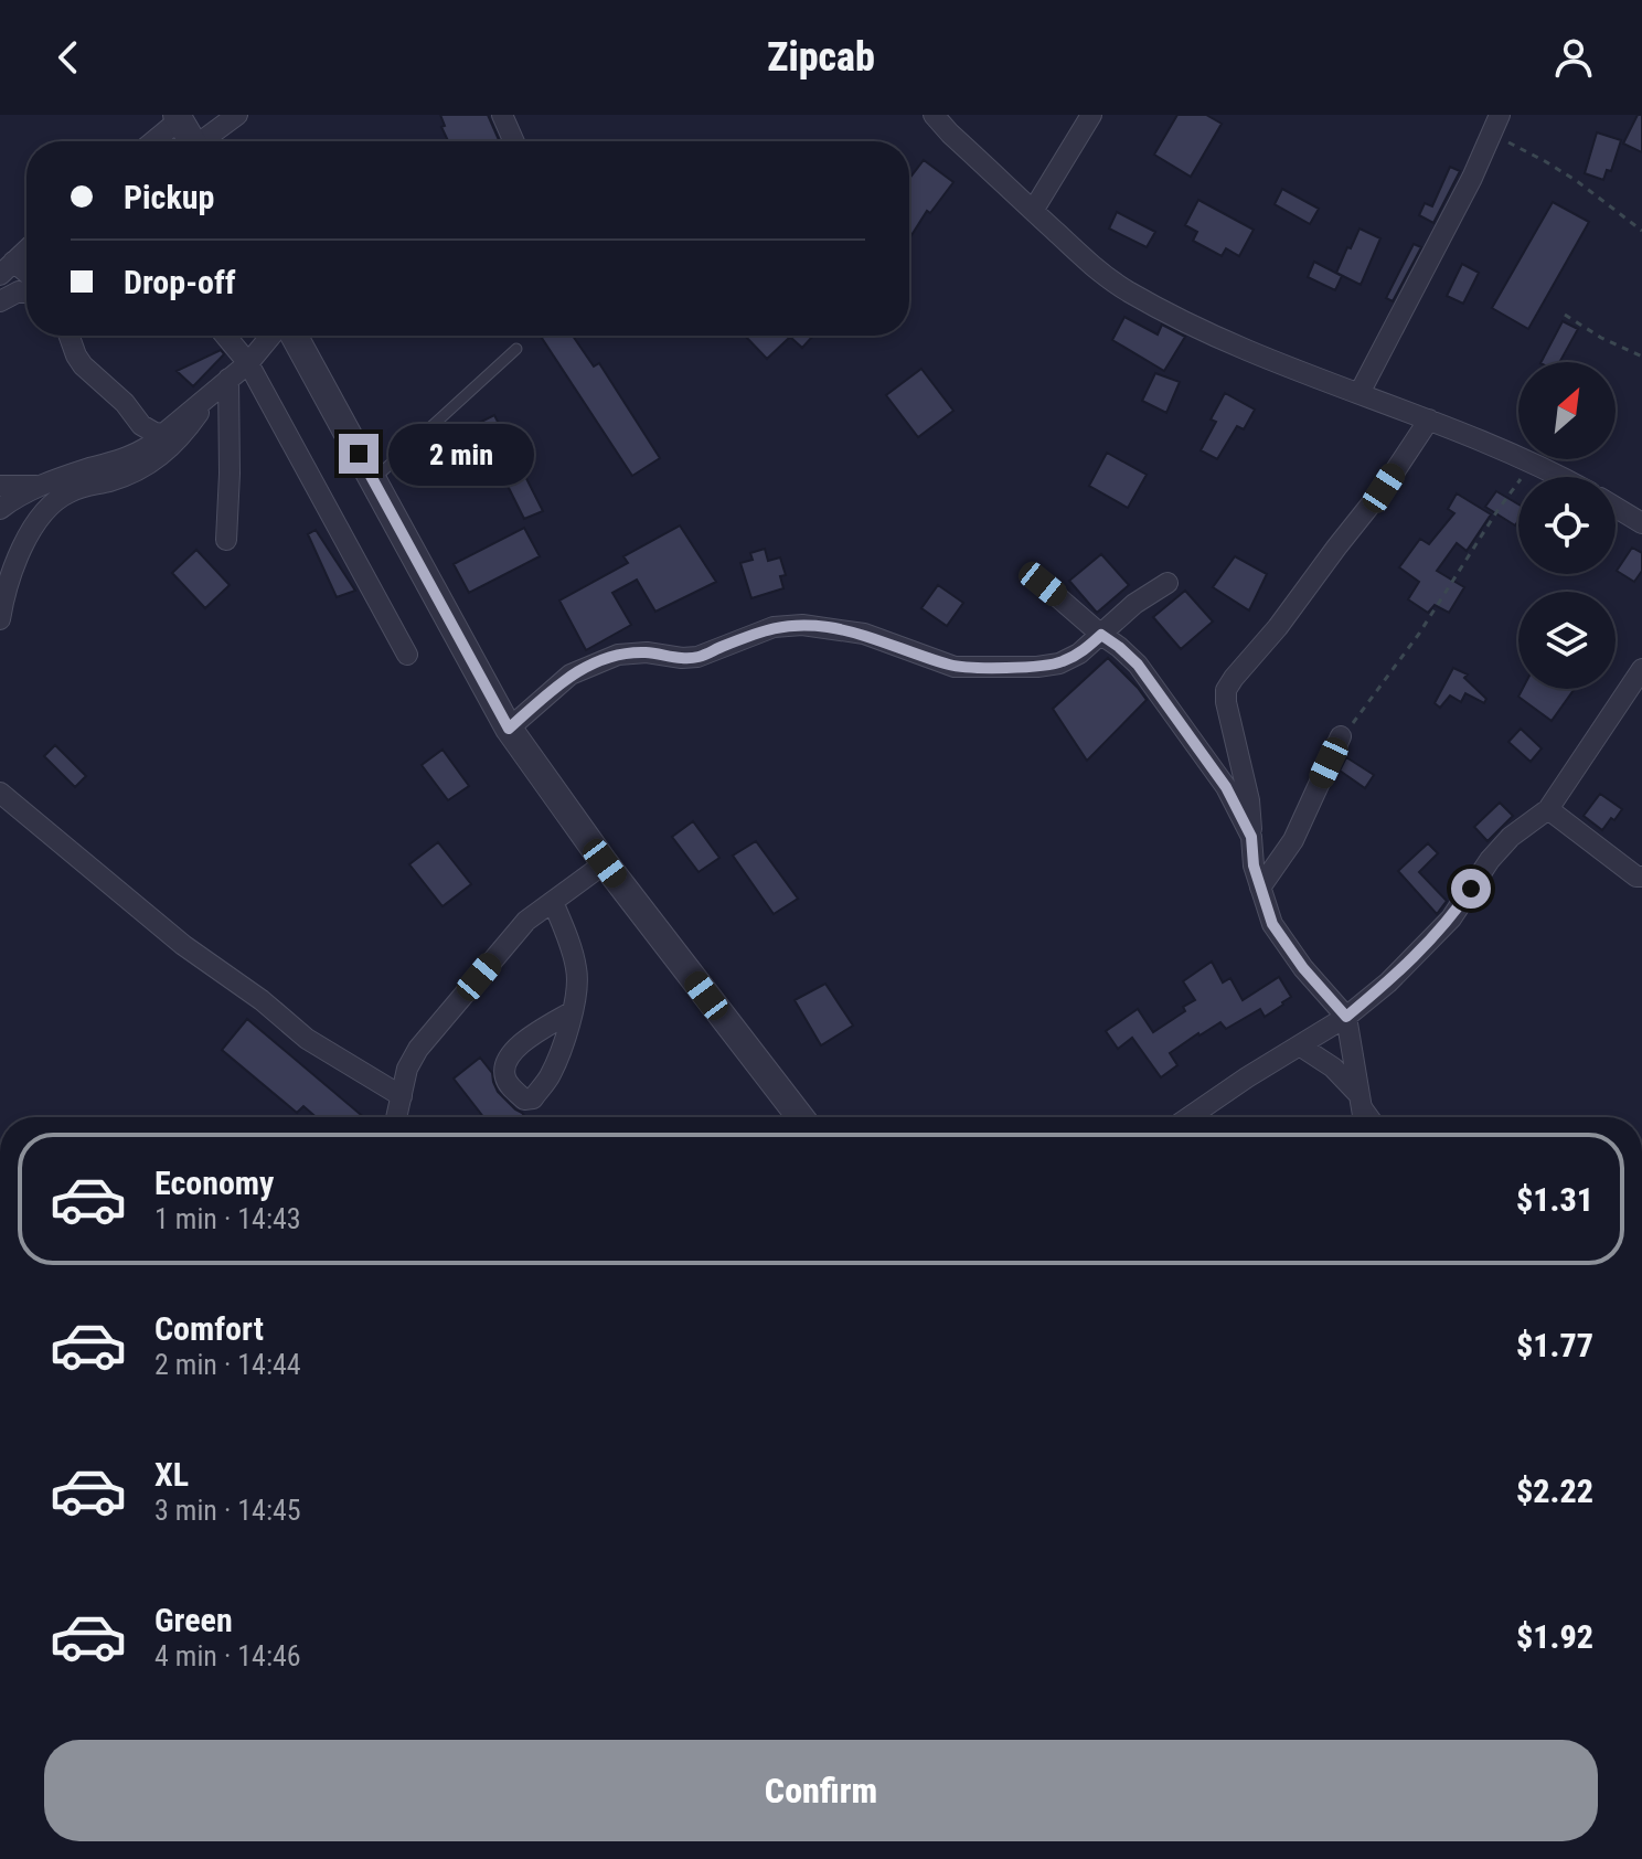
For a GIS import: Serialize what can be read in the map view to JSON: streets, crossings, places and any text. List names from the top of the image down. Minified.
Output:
{"north":"top right","page":{"header":"Zipcab","banner":["Pickup","Drop-off"],"bubble":"2 min","list":[{"name":"Economy","note":"1 min · 14:43","value":"$1.31"},{"name":"Comfort","note":"2 min · 14:44","value":"$1.77"},{"name":"XL","note":"3 min · 14:45","value":"$2.22"},{"name":"Green","note":"4 min · 14:46","value":"$1.92"}],"buttons":"Confirm"}}
